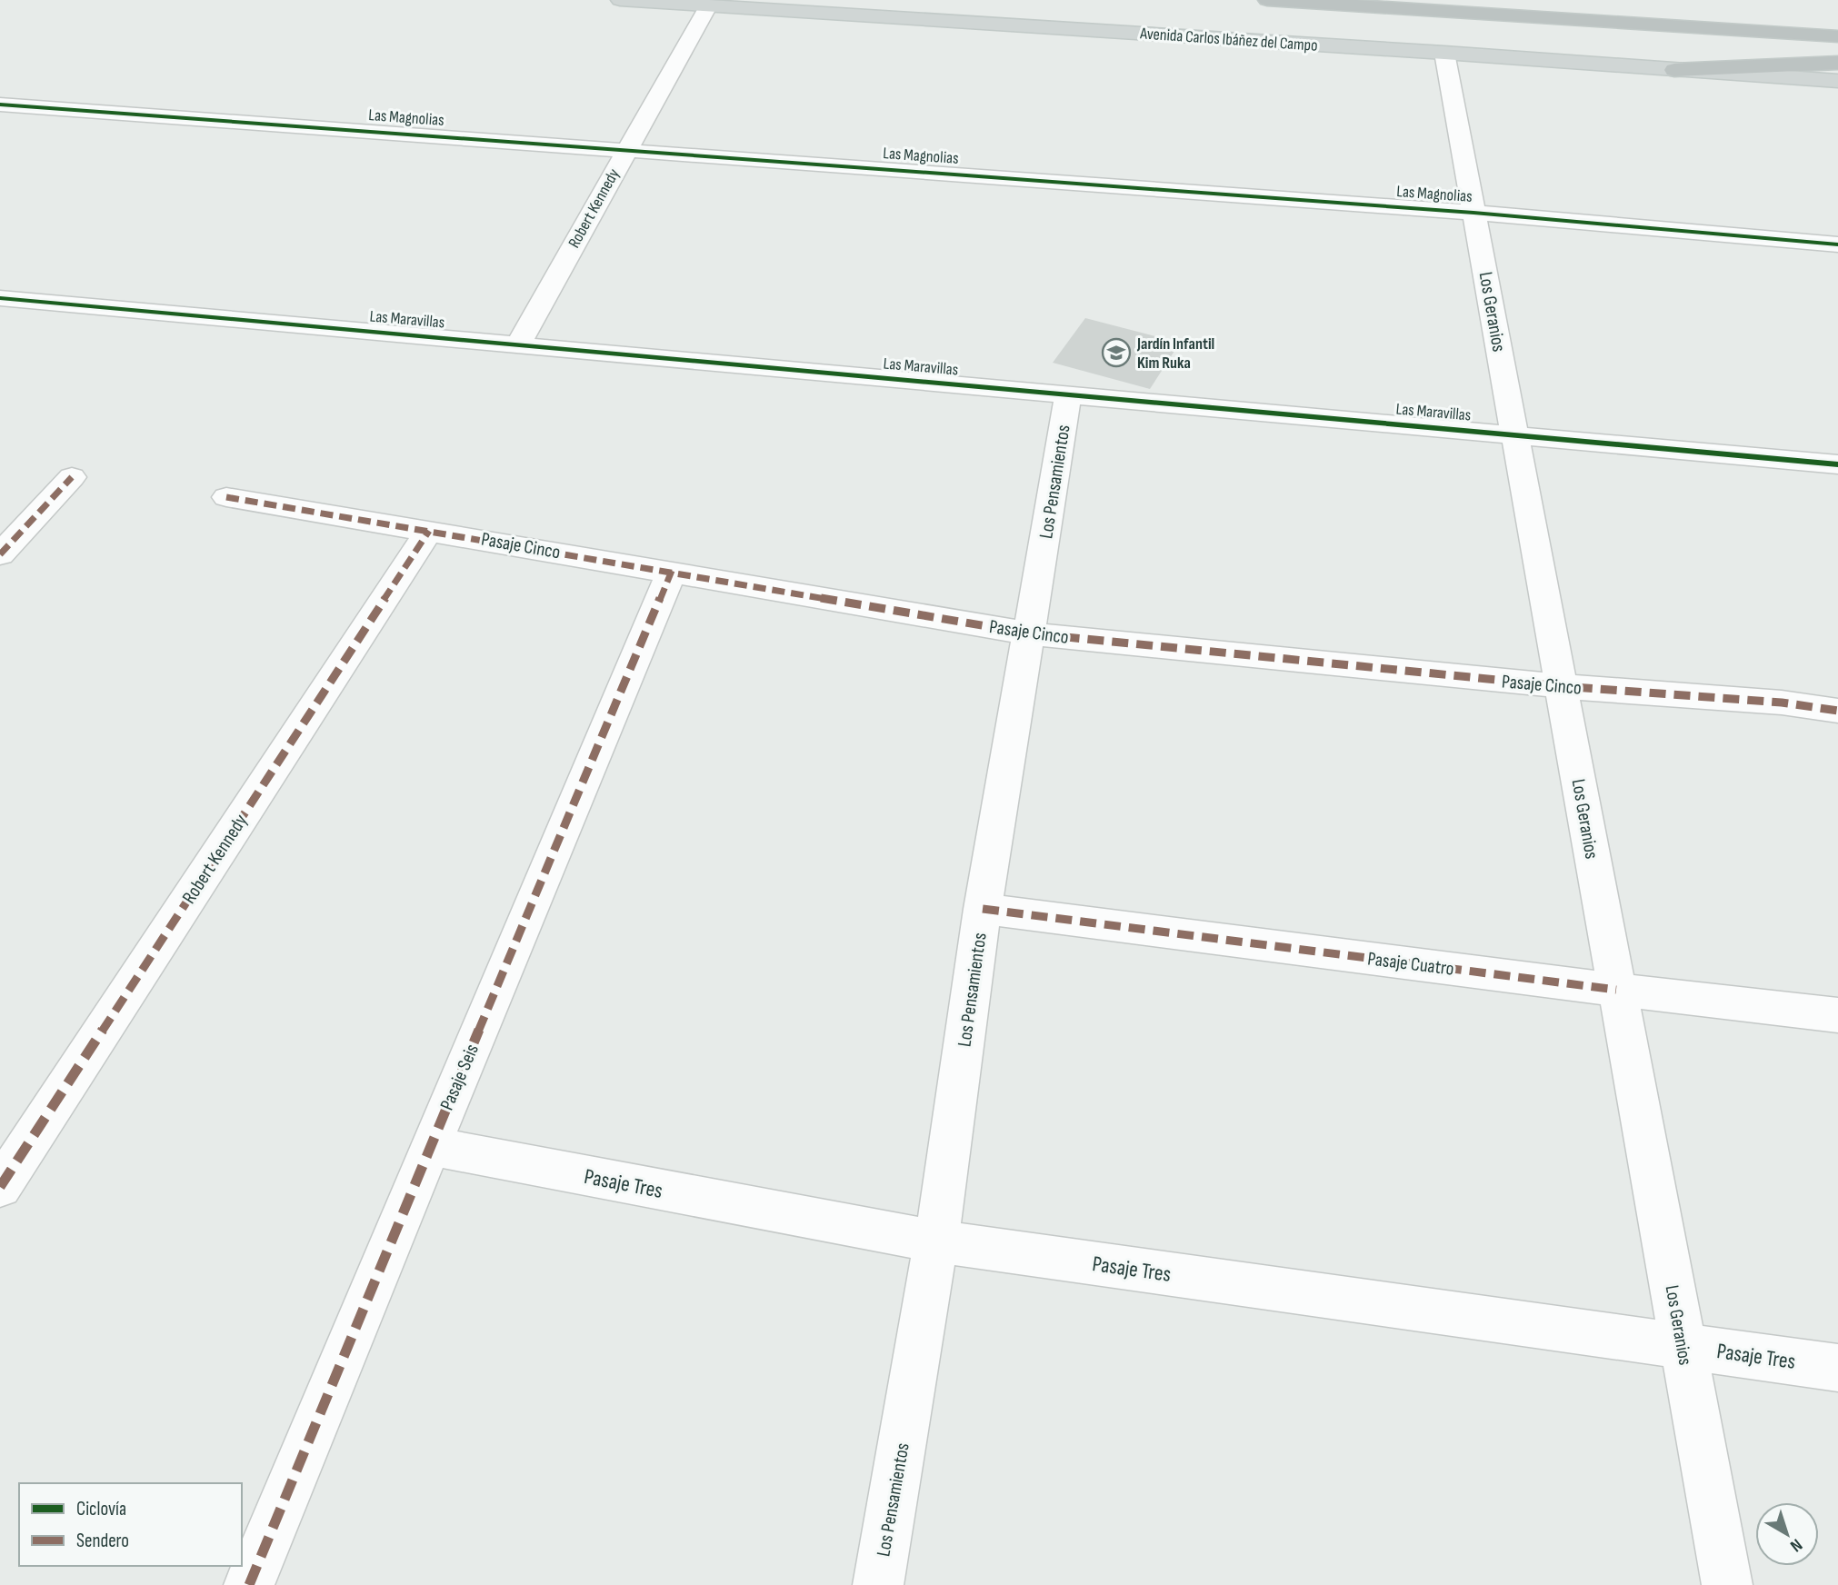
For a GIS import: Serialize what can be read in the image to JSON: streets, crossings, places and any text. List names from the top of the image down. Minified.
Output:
{"streets":{"main road":["Avenida Carlos Ibáñez del Campo"],"street":["Las Magnolias","Robert Kennedy","Los Geranios","Las Maravillas","Los Pensamientos","Pasaje Cinco","Pasaje Cuatro","Pasaje Seis","Pasaje Tres"]},"crossings":[["Avenida Carlos Ibáñez del Campo","Robert Kennedy"],["Avenida Carlos Ibáñez del Campo","Los Geranios"],["Las Magnolias","Robert Kennedy"],["Las Magnolias","Los Geranios"],["Robert Kennedy","Las Maravillas"],["Robert Kennedy","Pasaje Cinco"],["Los Geranios","Las Maravillas"],["Los Geranios","Pasaje Cinco"],["Los Geranios","Pasaje Cuatro"],["Los Geranios","Pasaje Tres"],["Las Maravillas","Los Pensamientos"],["Los Pensamientos","Pasaje Cinco"],["Los Pensamientos","Pasaje Cuatro"],["Los Pensamientos","Pasaje Tres"],["Pasaje Cinco","Pasaje Seis"],["Pasaje Seis","Pasaje Tres"]],"places":{"school or university":["Jardín Infantil Kim Ruka"]},"legend":["Ciclovía","Sendero"],"north":"bottom right"}
